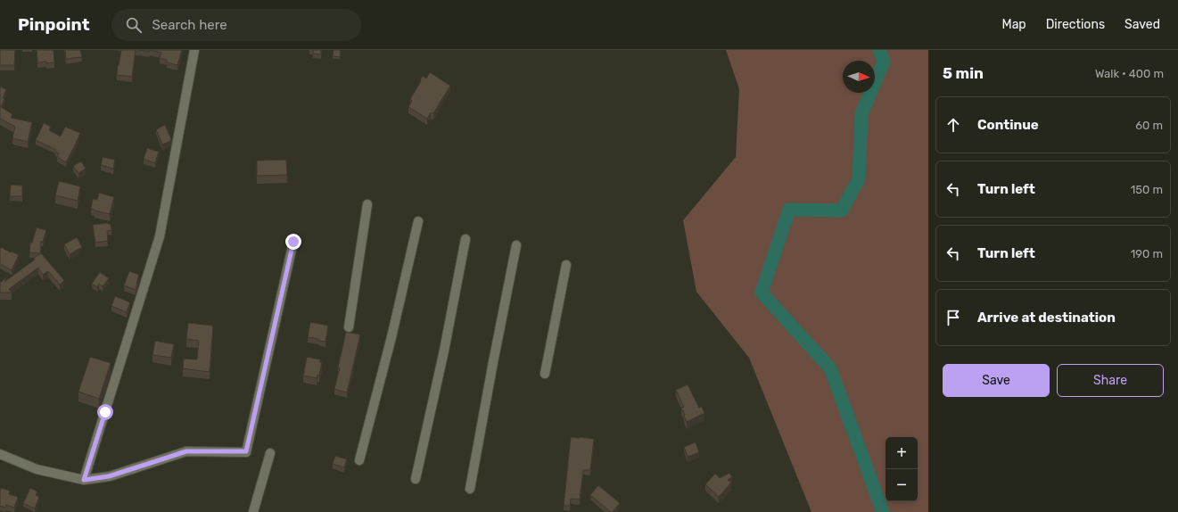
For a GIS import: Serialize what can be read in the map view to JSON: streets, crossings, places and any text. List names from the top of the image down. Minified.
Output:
{"north":"right","page":{"header":"Pinpoint","search":"Search here","nav":["Map","Directions","Saved"],"heading":["5 min","Walk · 400 m"],"list":[["Continue","60 m"],["Turn left","150 m"],["Turn left","190 m"],"Arrive at destination"],"buttons":["Save","Share"],"map_buttons":["+","−"]}}
